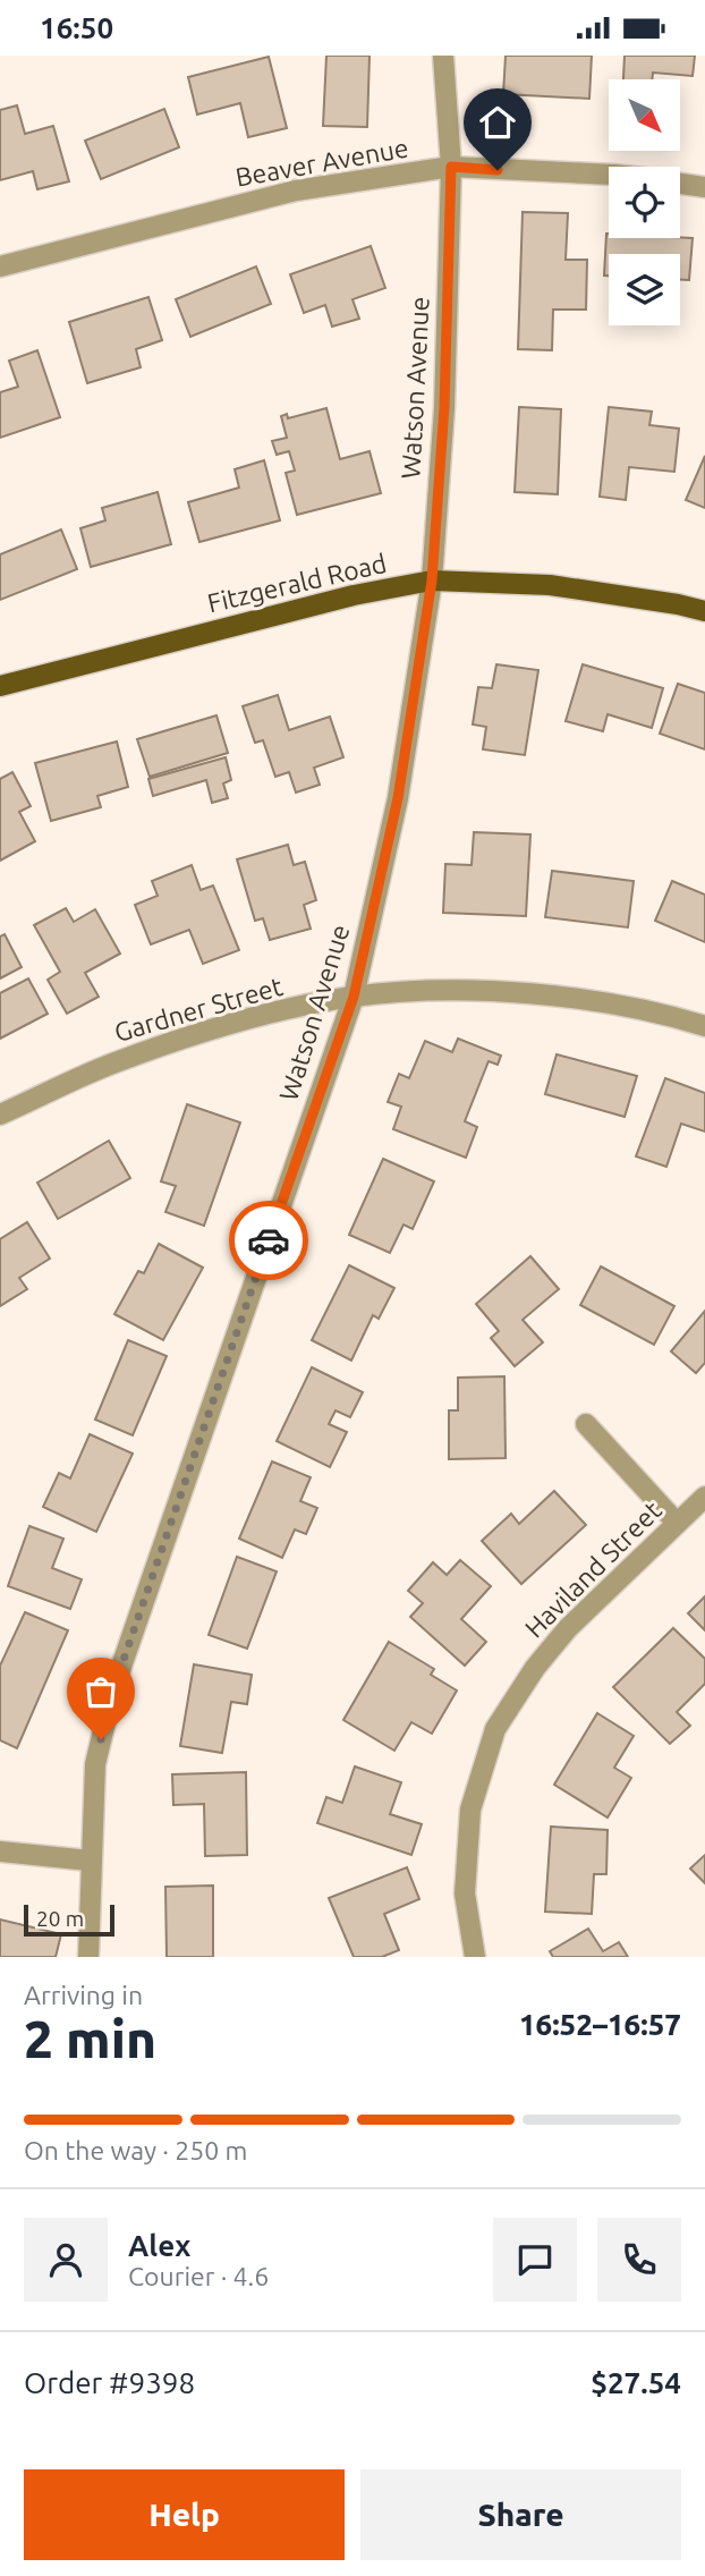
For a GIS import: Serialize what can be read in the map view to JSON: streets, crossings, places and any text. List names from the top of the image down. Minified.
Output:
{"streets":{"main road":["Fitzgerald Road"],"street":["Beaver Avenue","Watson Avenue","Gardner Street","Haviland Street"]},"crossings":[["Beaver Avenue","Watson Avenue"],["Watson Avenue","Fitzgerald Road"],["Watson Avenue","Gardner Street"]],"scale_bar":"20 m","north":"bottom right","page":{"status":"16:50","scale":"20 m","heading":["2 min","Arriving in","16:52–16:57"],"panel":["Alex","Courier · 4.6","Order #9398","$27.54"],"bar":"On the way · 250 m","buttons":["Help","Share"]}}
